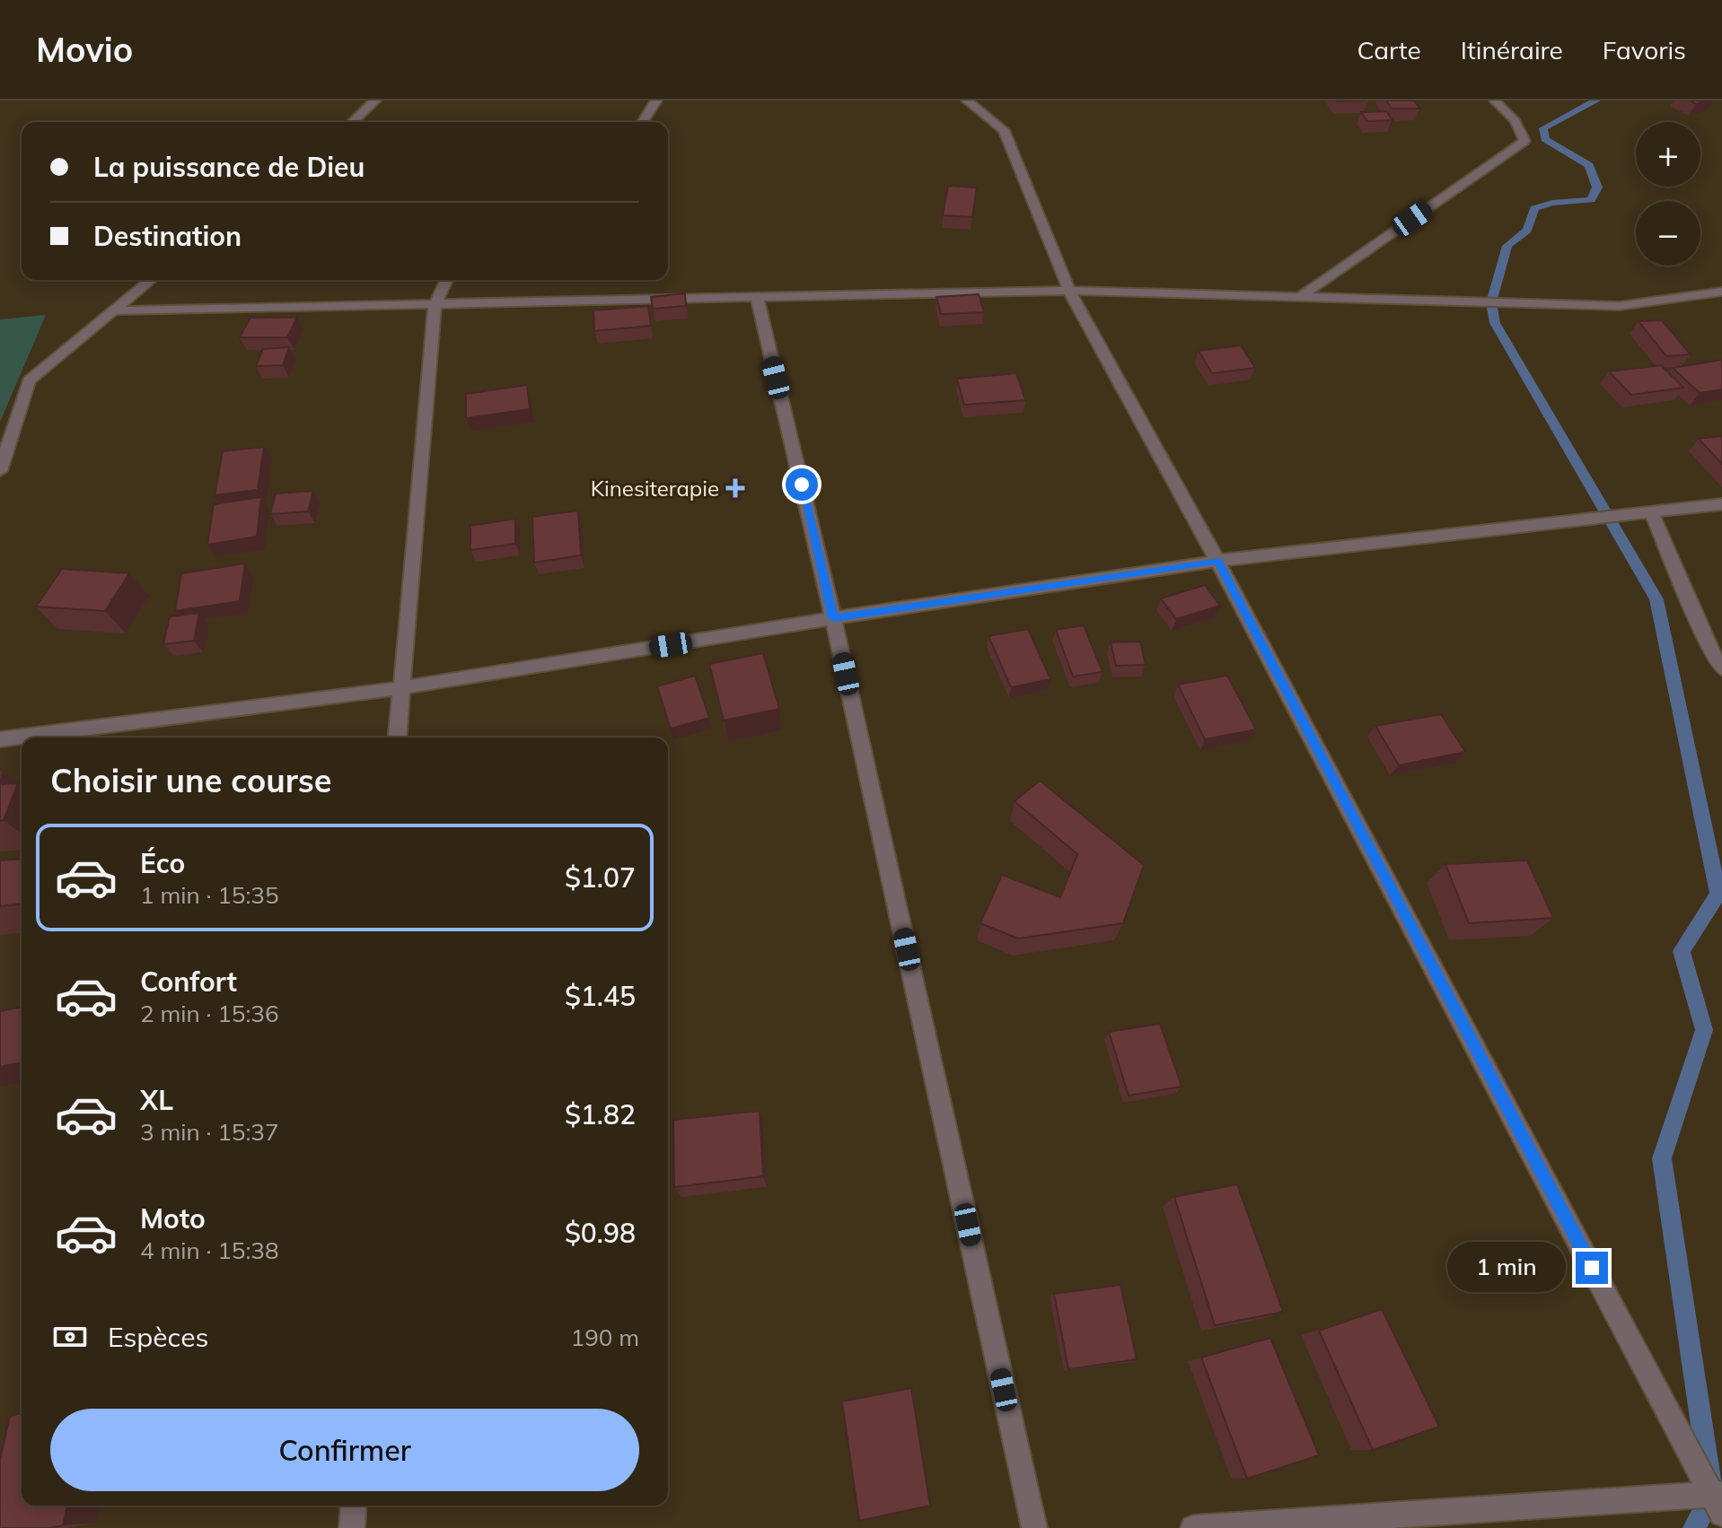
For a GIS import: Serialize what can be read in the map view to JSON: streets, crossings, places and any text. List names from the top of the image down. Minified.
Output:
{"places":{"health":["Kinesiterapie"]},"page":{"header":"Movio","nav":["Carte","Itinéraire","Favoris"],"map_buttons":["+","−"],"banner":["La puissance de Dieu","Destination"],"heading":"Choisir une course","list":[{"name":"Éco","note":"1 min · 15:35","value":"$1.07"},{"name":"Confort","note":"2 min · 15:36","value":"$1.45"},{"name":"XL","note":"3 min · 15:37","value":"$1.82"},{"name":"Moto","note":"4 min · 15:38","value":"$0.98"}],"bubble":"1 min","pay":["Espèces","190 m"],"buttons":"Confirmer"}}
